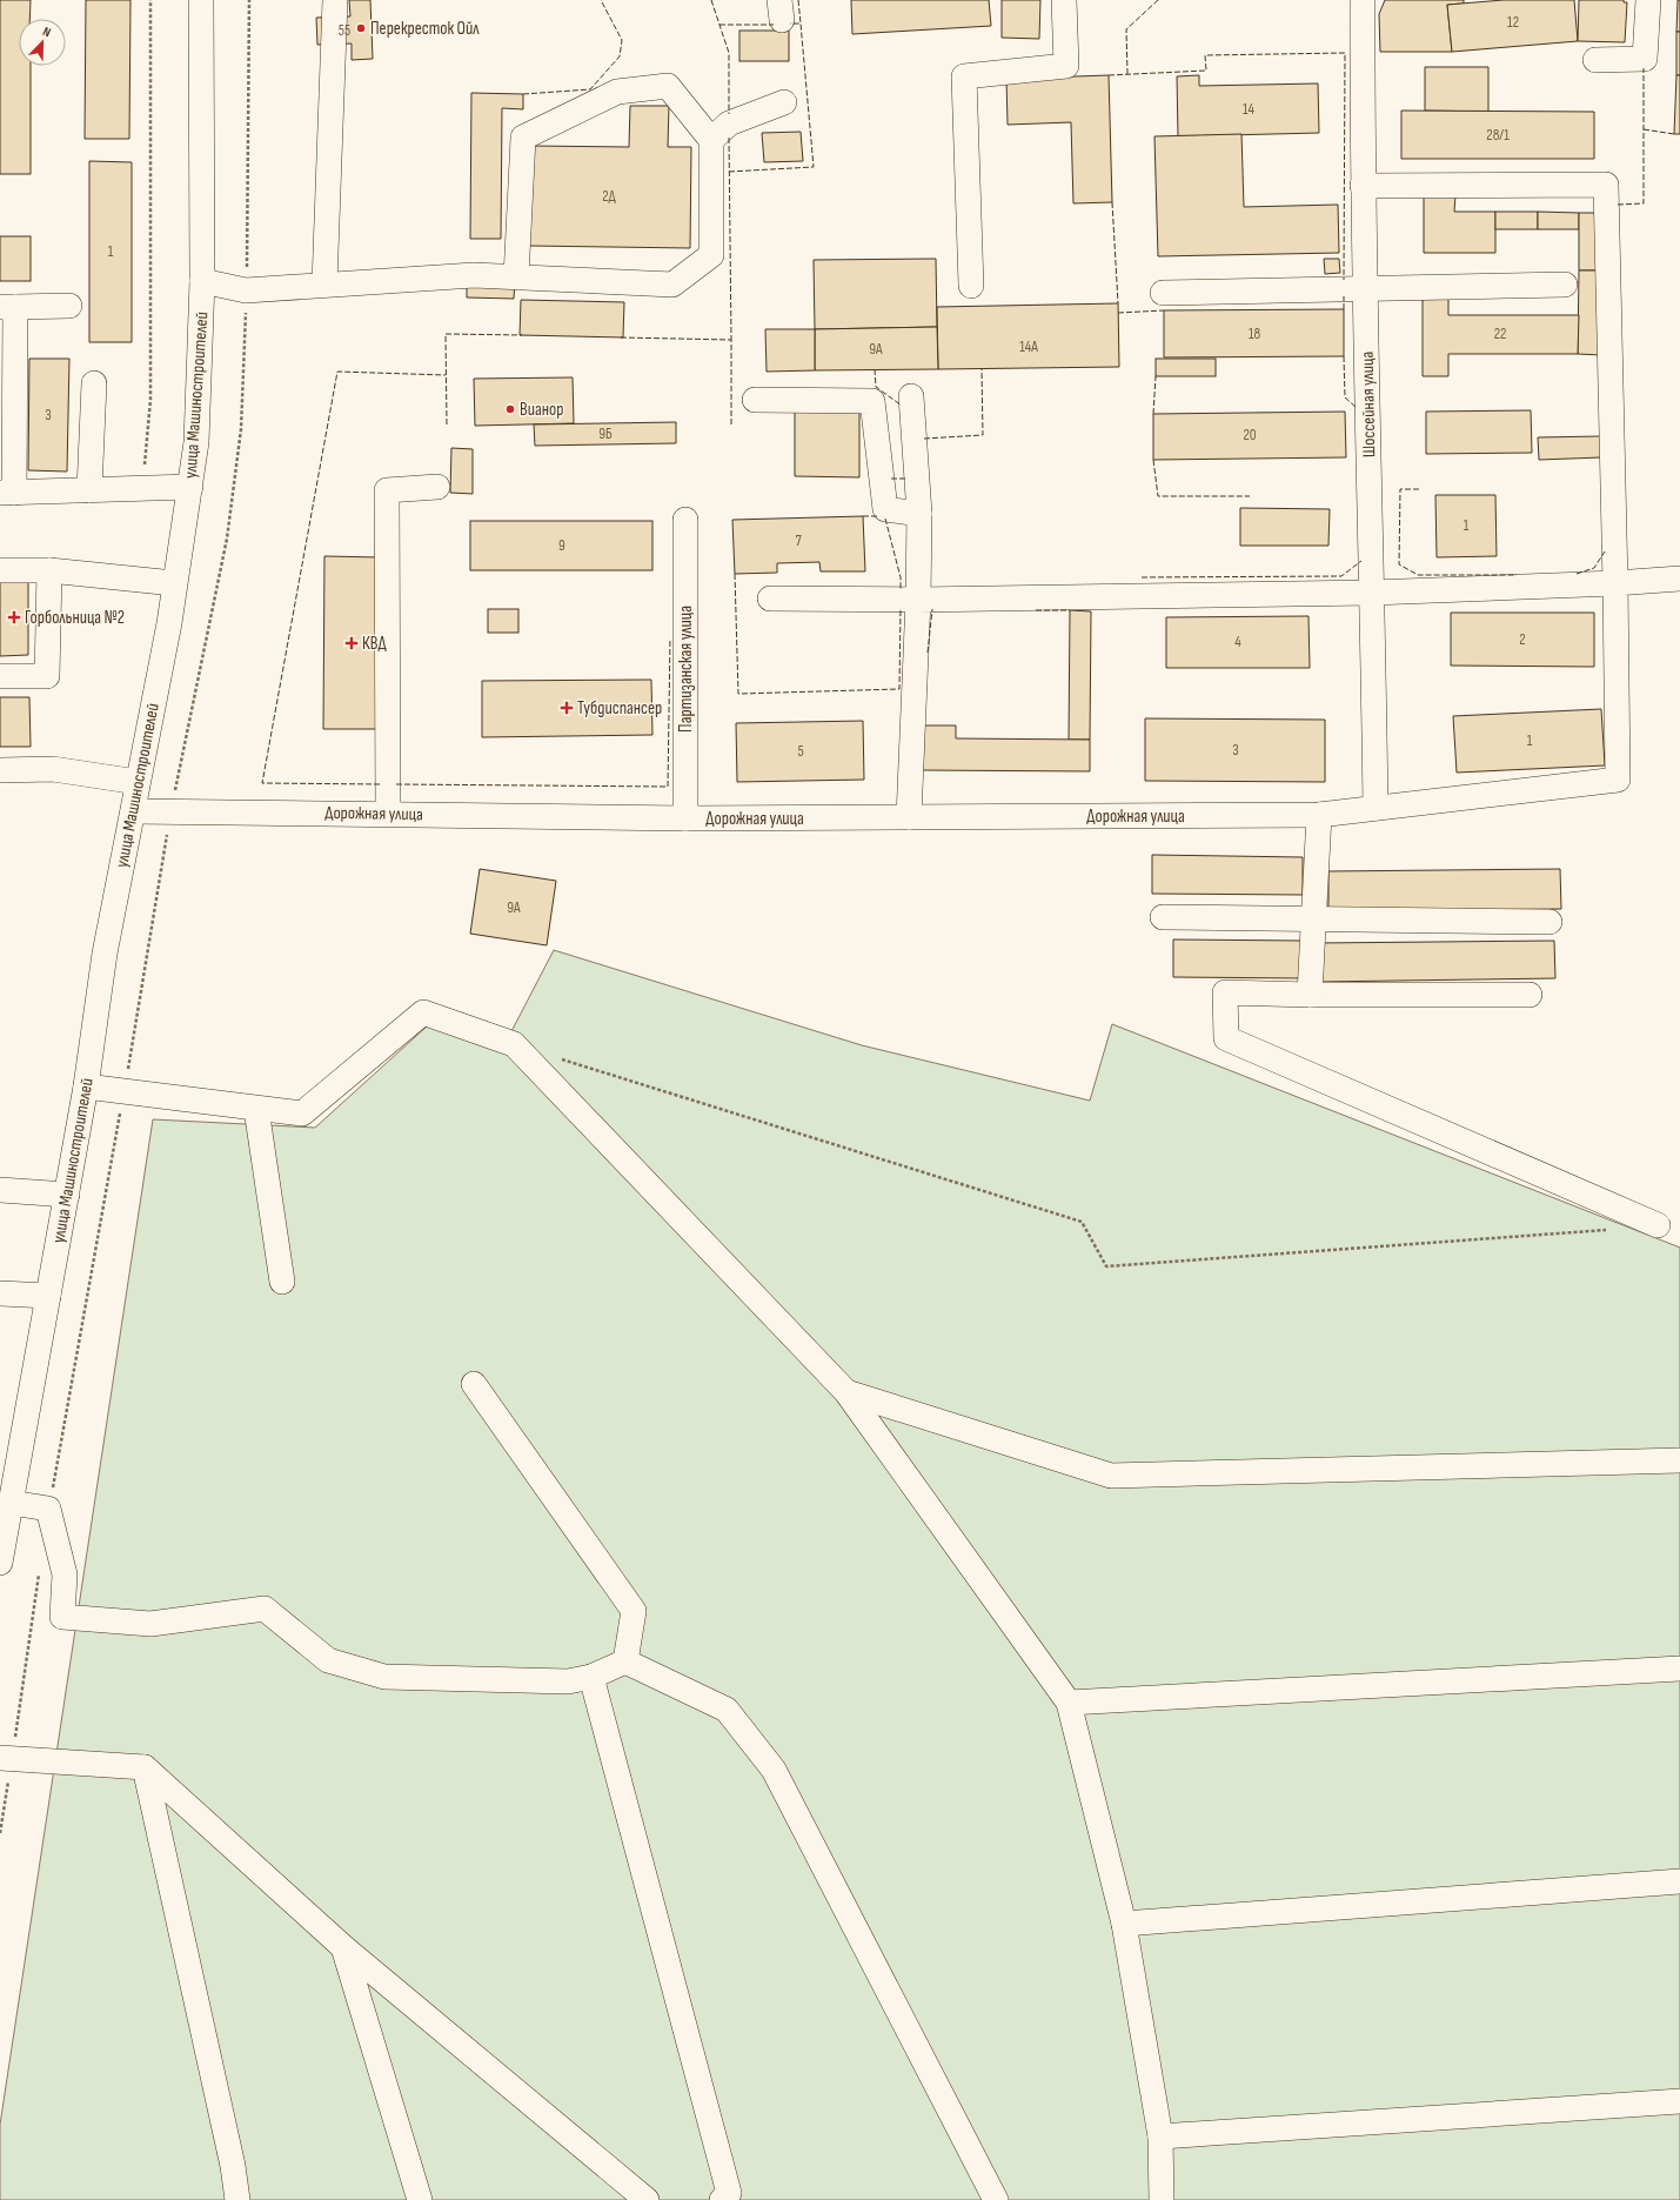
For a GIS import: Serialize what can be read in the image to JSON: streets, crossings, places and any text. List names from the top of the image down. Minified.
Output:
{"streets":{"street":["улица Машиностроителей","Шоссейная улица","Партизанская улица","Дорожная улица"]},"crossings":[["улица Машиностроителей","Дорожная улица"],["Шоссейная улица","Дорожная улица"],["Партизанская улица","Дорожная улица"]],"places":{"other":["Перекресток Ойл","Вианор"],"health":["Горбольница №2","КВД","Тубдиспансер"]},"house_numbers":["12","55","14","28/1","2Д","1","18","22","14А","9А","3","9Б","20","1","7","9","2","4","1","3","5","9А"],"north":"top right"}
